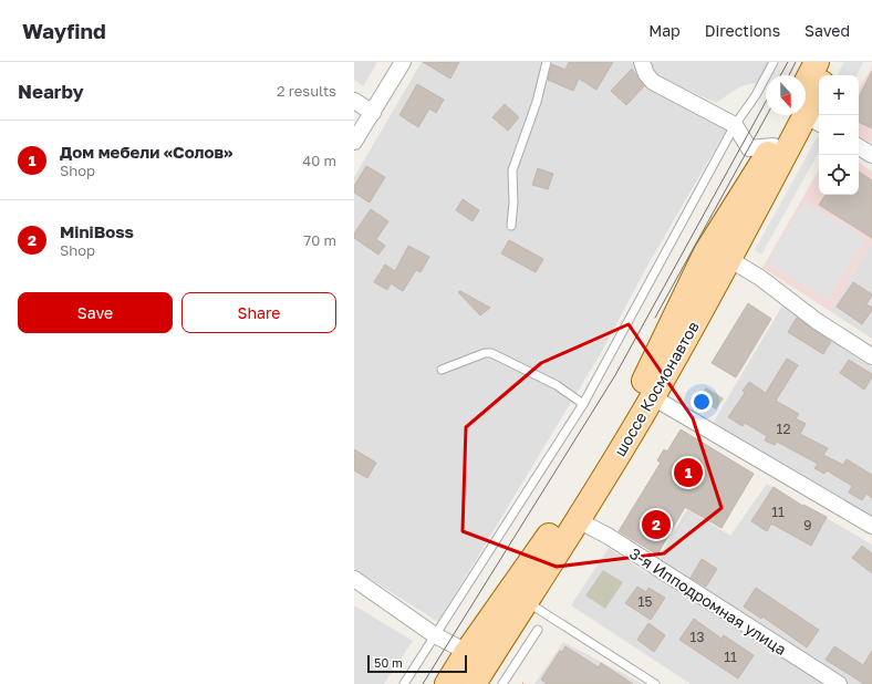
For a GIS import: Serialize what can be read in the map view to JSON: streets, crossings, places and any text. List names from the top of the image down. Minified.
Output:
{"streets":{"main road":["шоссе Космонавтов"],"street":["3-я Ипподромная улица"]},"crossings":[["шоссе Космонавтов","3-я Ипподромная улица"]],"house_numbers":["12","11","9","15","13","11"],"scale_bar":"50 m","north":"bottom","page":{"header":"Wayfind","nav":["Map","Directions","Saved"],"heading":["Nearby","2 results"],"map_buttons":["+","−"],"list":[{"mark":"1","name":"Дом мебели «Солов»","note":"Shop","value":"40 m"},{"mark":"2","name":"MiniBoss","note":"Shop","value":"70 m"}],"buttons":["Save","Share"],"pins":["1","2"],"scale":"50 m"}}
